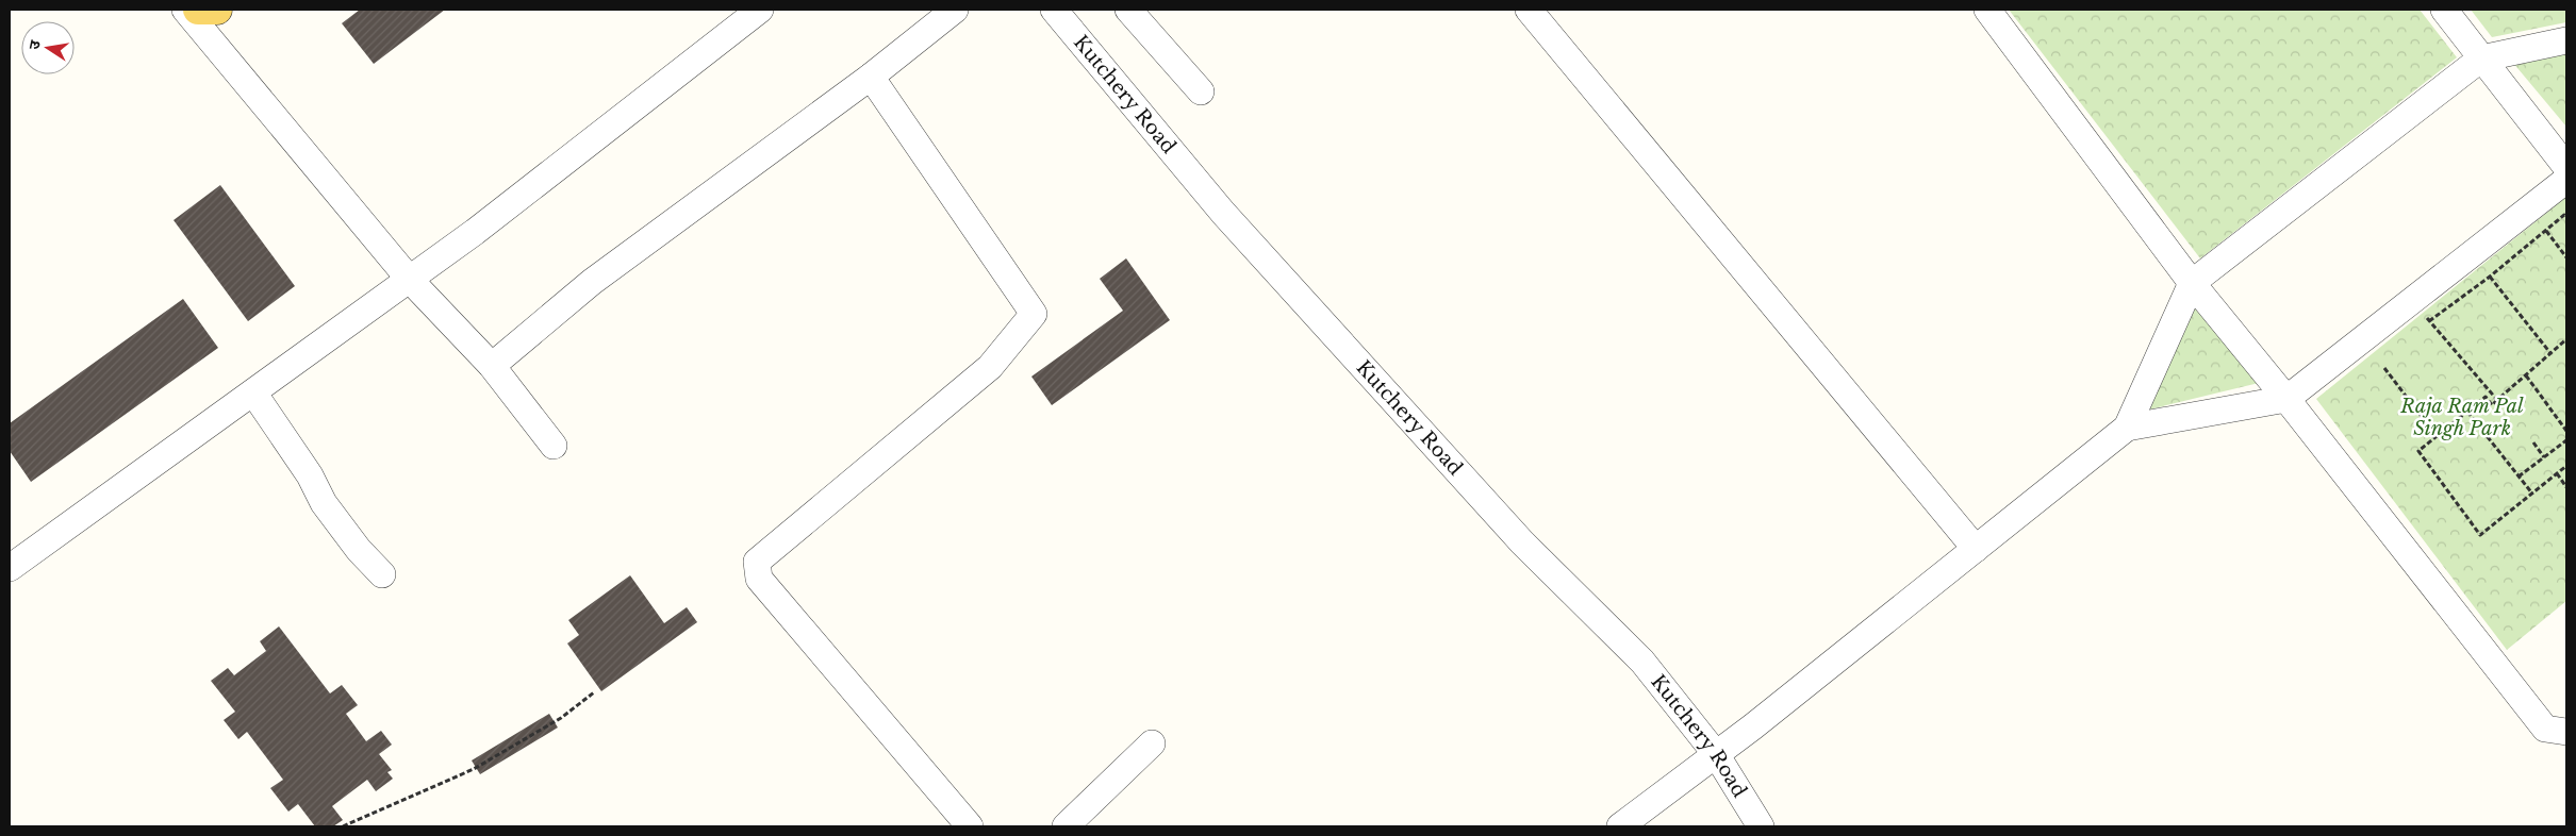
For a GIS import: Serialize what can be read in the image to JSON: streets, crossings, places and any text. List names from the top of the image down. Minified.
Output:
{"streets":{"street":["Kutchery Road"]},"parks":["Raja Ram Pal Singh Park"],"north":"left"}
